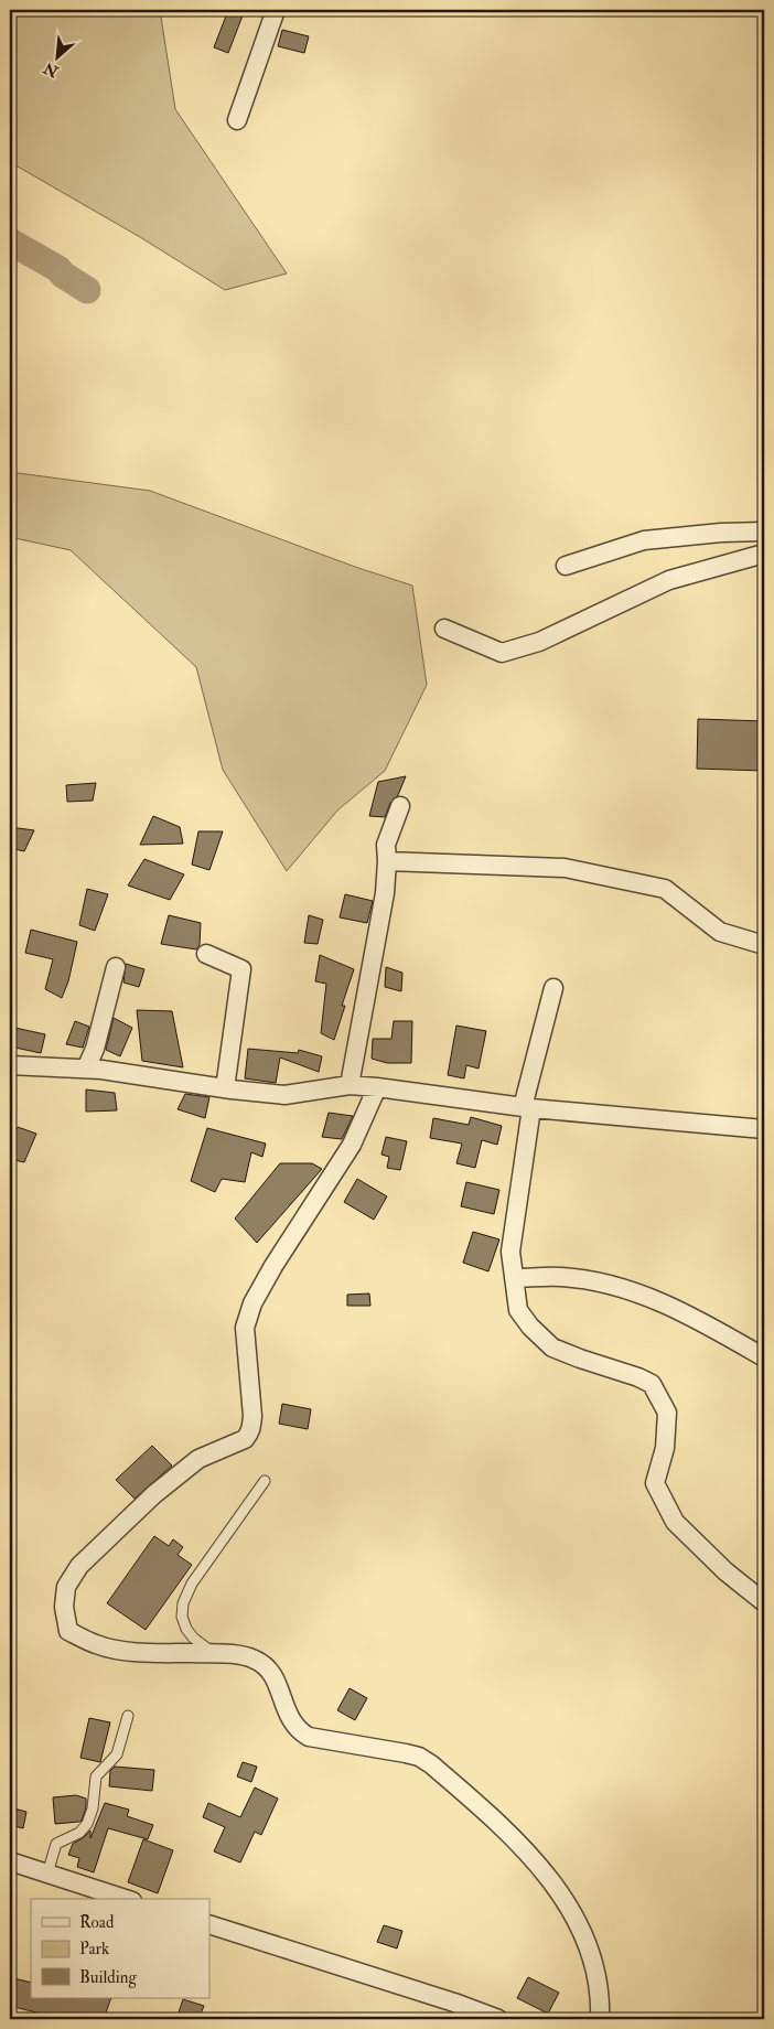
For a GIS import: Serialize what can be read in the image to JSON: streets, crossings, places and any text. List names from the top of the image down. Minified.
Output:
{"legend":["Road","Park","Building"],"north":"bottom left"}
